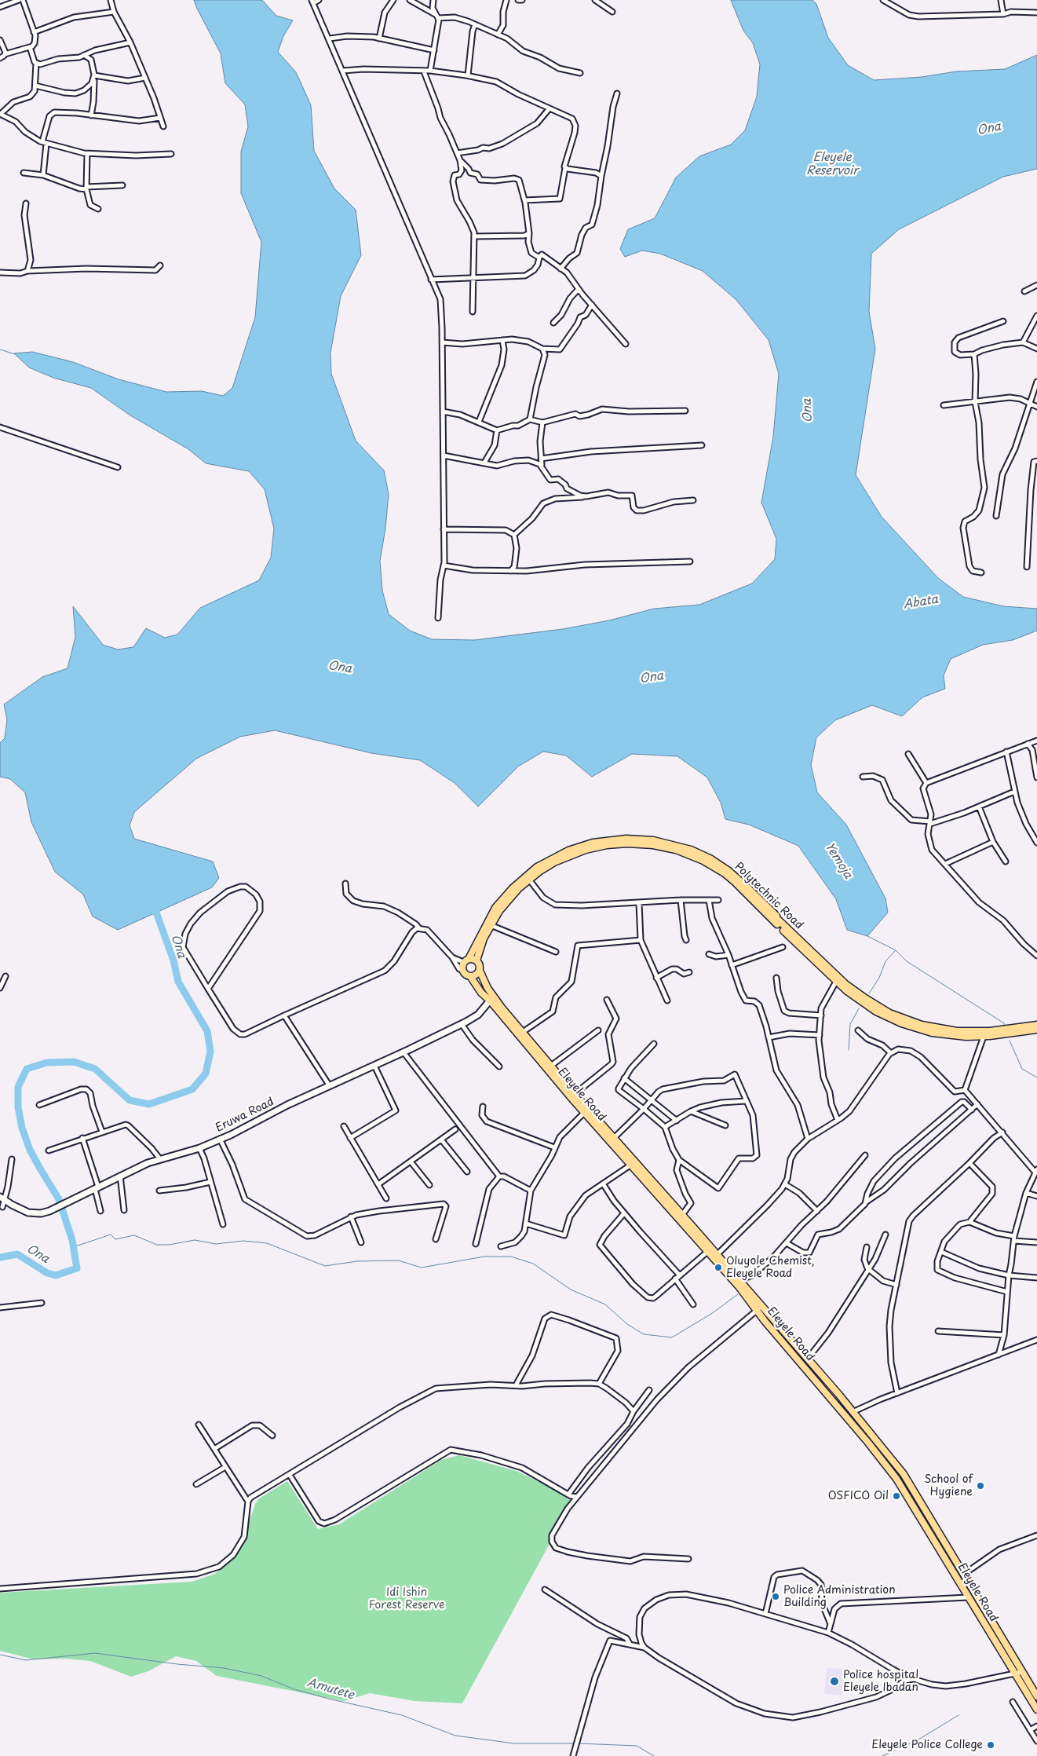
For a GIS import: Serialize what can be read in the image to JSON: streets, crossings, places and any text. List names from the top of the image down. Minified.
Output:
{"streets":{"main road":["Polytechnic Road","Eleyele Road","Eruwa Road"]},"crossings":[["Eleyele Road","Eruwa Road"]],"water":["Ona","Eleyele Reservoir","Abata","Yemoja","Amutete"],"parks":["Idi Ishin Forest Reserve"],"places":["Oluyole Chemist, Eleyele Road","School of Hygiene","OSFICO Oil","Police Administration Building","Police hospital Eleyele Ibadan","Eleyele Police College"]}
